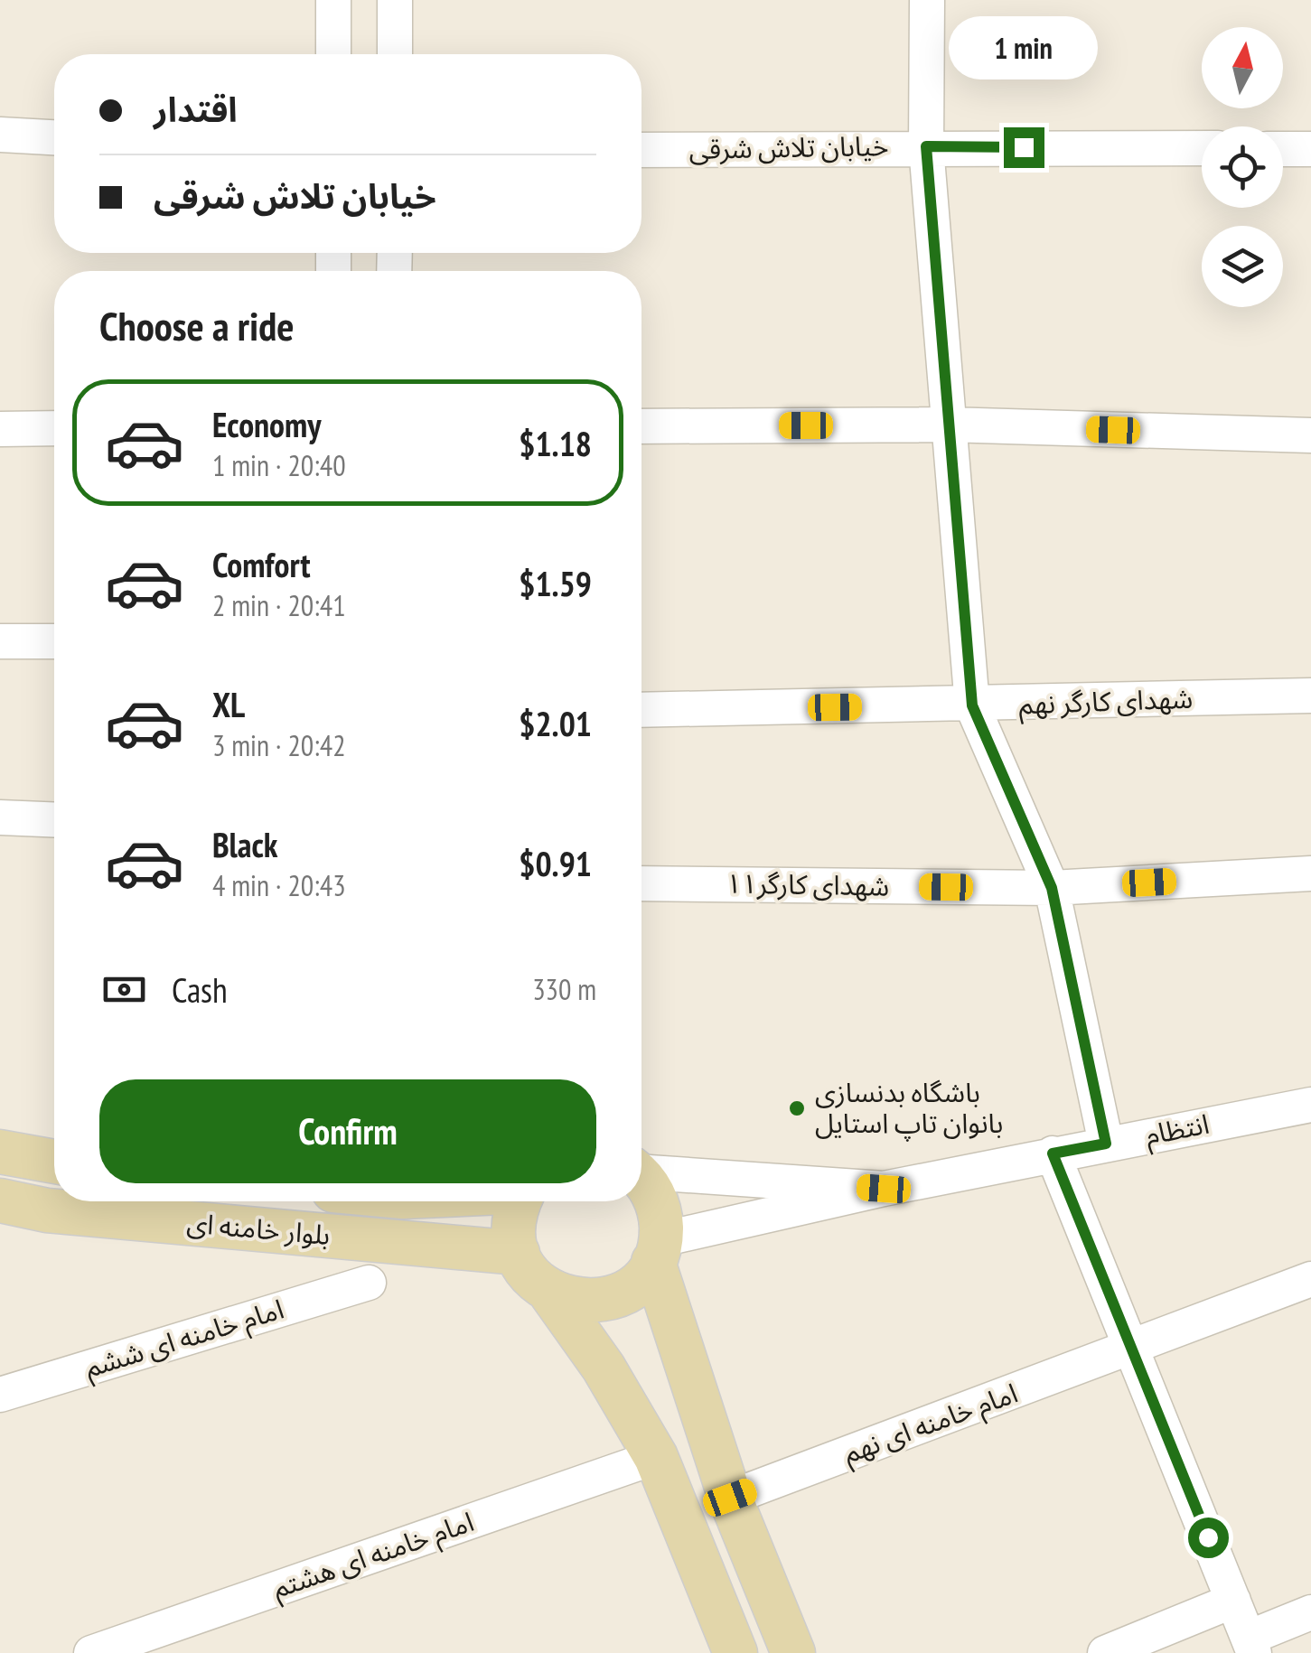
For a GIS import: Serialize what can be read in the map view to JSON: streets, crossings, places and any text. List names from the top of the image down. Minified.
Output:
{"streets":{"main road":["بلوار خامنه ای"],"street":["خیابان تلاش شرقی","شهدای کارگر نهم","شهدای کارگر۱۱","انتظام","امام خامنه ای ششم","امام خامنه ای نهم","امام خامنه ای هشتم"]},"places":["باشگاه بدنسازی بانوان تاپ استایل"],"north":"top","page":{"bubble":"1 min","banner":["اقتدار","خیابان تلاش شرقی"],"heading":"Choose a ride","list":[{"name":"Economy","note":"1 min · 20:40","value":"$1.18"},{"name":"Comfort","note":"2 min · 20:41","value":"$1.59"},{"name":"XL","note":"3 min · 20:42","value":"$2.01"},{"name":"Black","note":"4 min · 20:43","value":"$0.91"}],"pay":["Cash","330 m"],"buttons":"Confirm"}}
